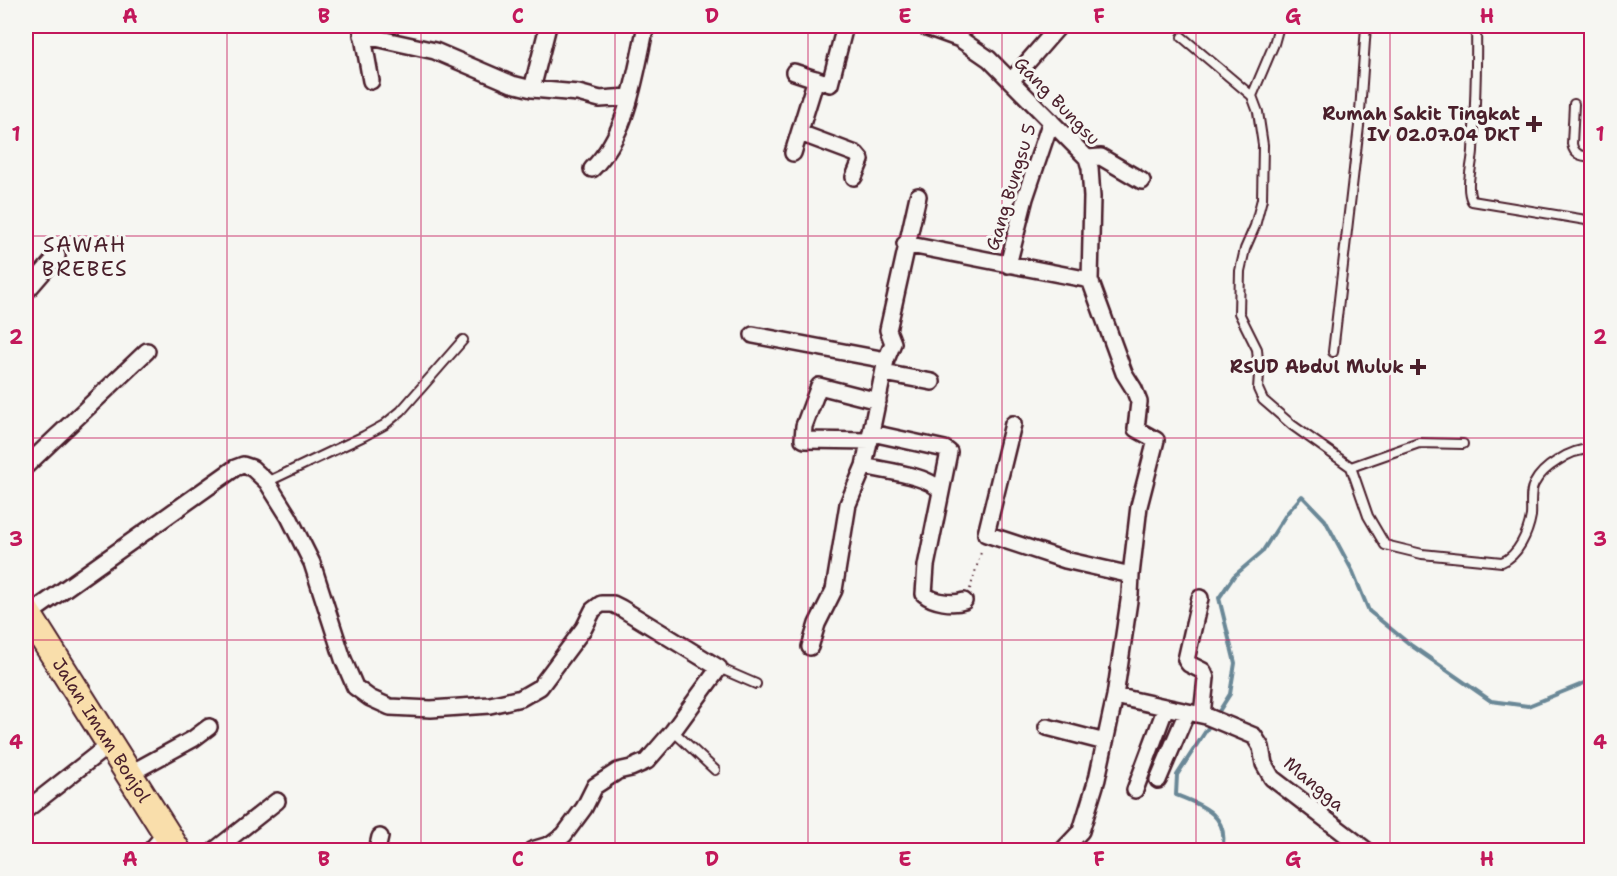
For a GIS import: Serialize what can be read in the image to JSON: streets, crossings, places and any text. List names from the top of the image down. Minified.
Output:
{"streets":{"highway":["Jalan Imam Bonjol"],"street":["Gang Bungsu","Gang Bungsu 5","Mangga"]},"crossings":[["Gang Bungsu","Gang Bungsu 5"]],"districts":["SAWAH BREBES"],"places":{"health":["Rumah Sakit Tingkat IV 02.07.04 DKT","RSUD Abdul Muluk"]},"grid":{"columns":["A","B","C","D","E","F","G","H"],"rows":["1","2","3","4"]}}
